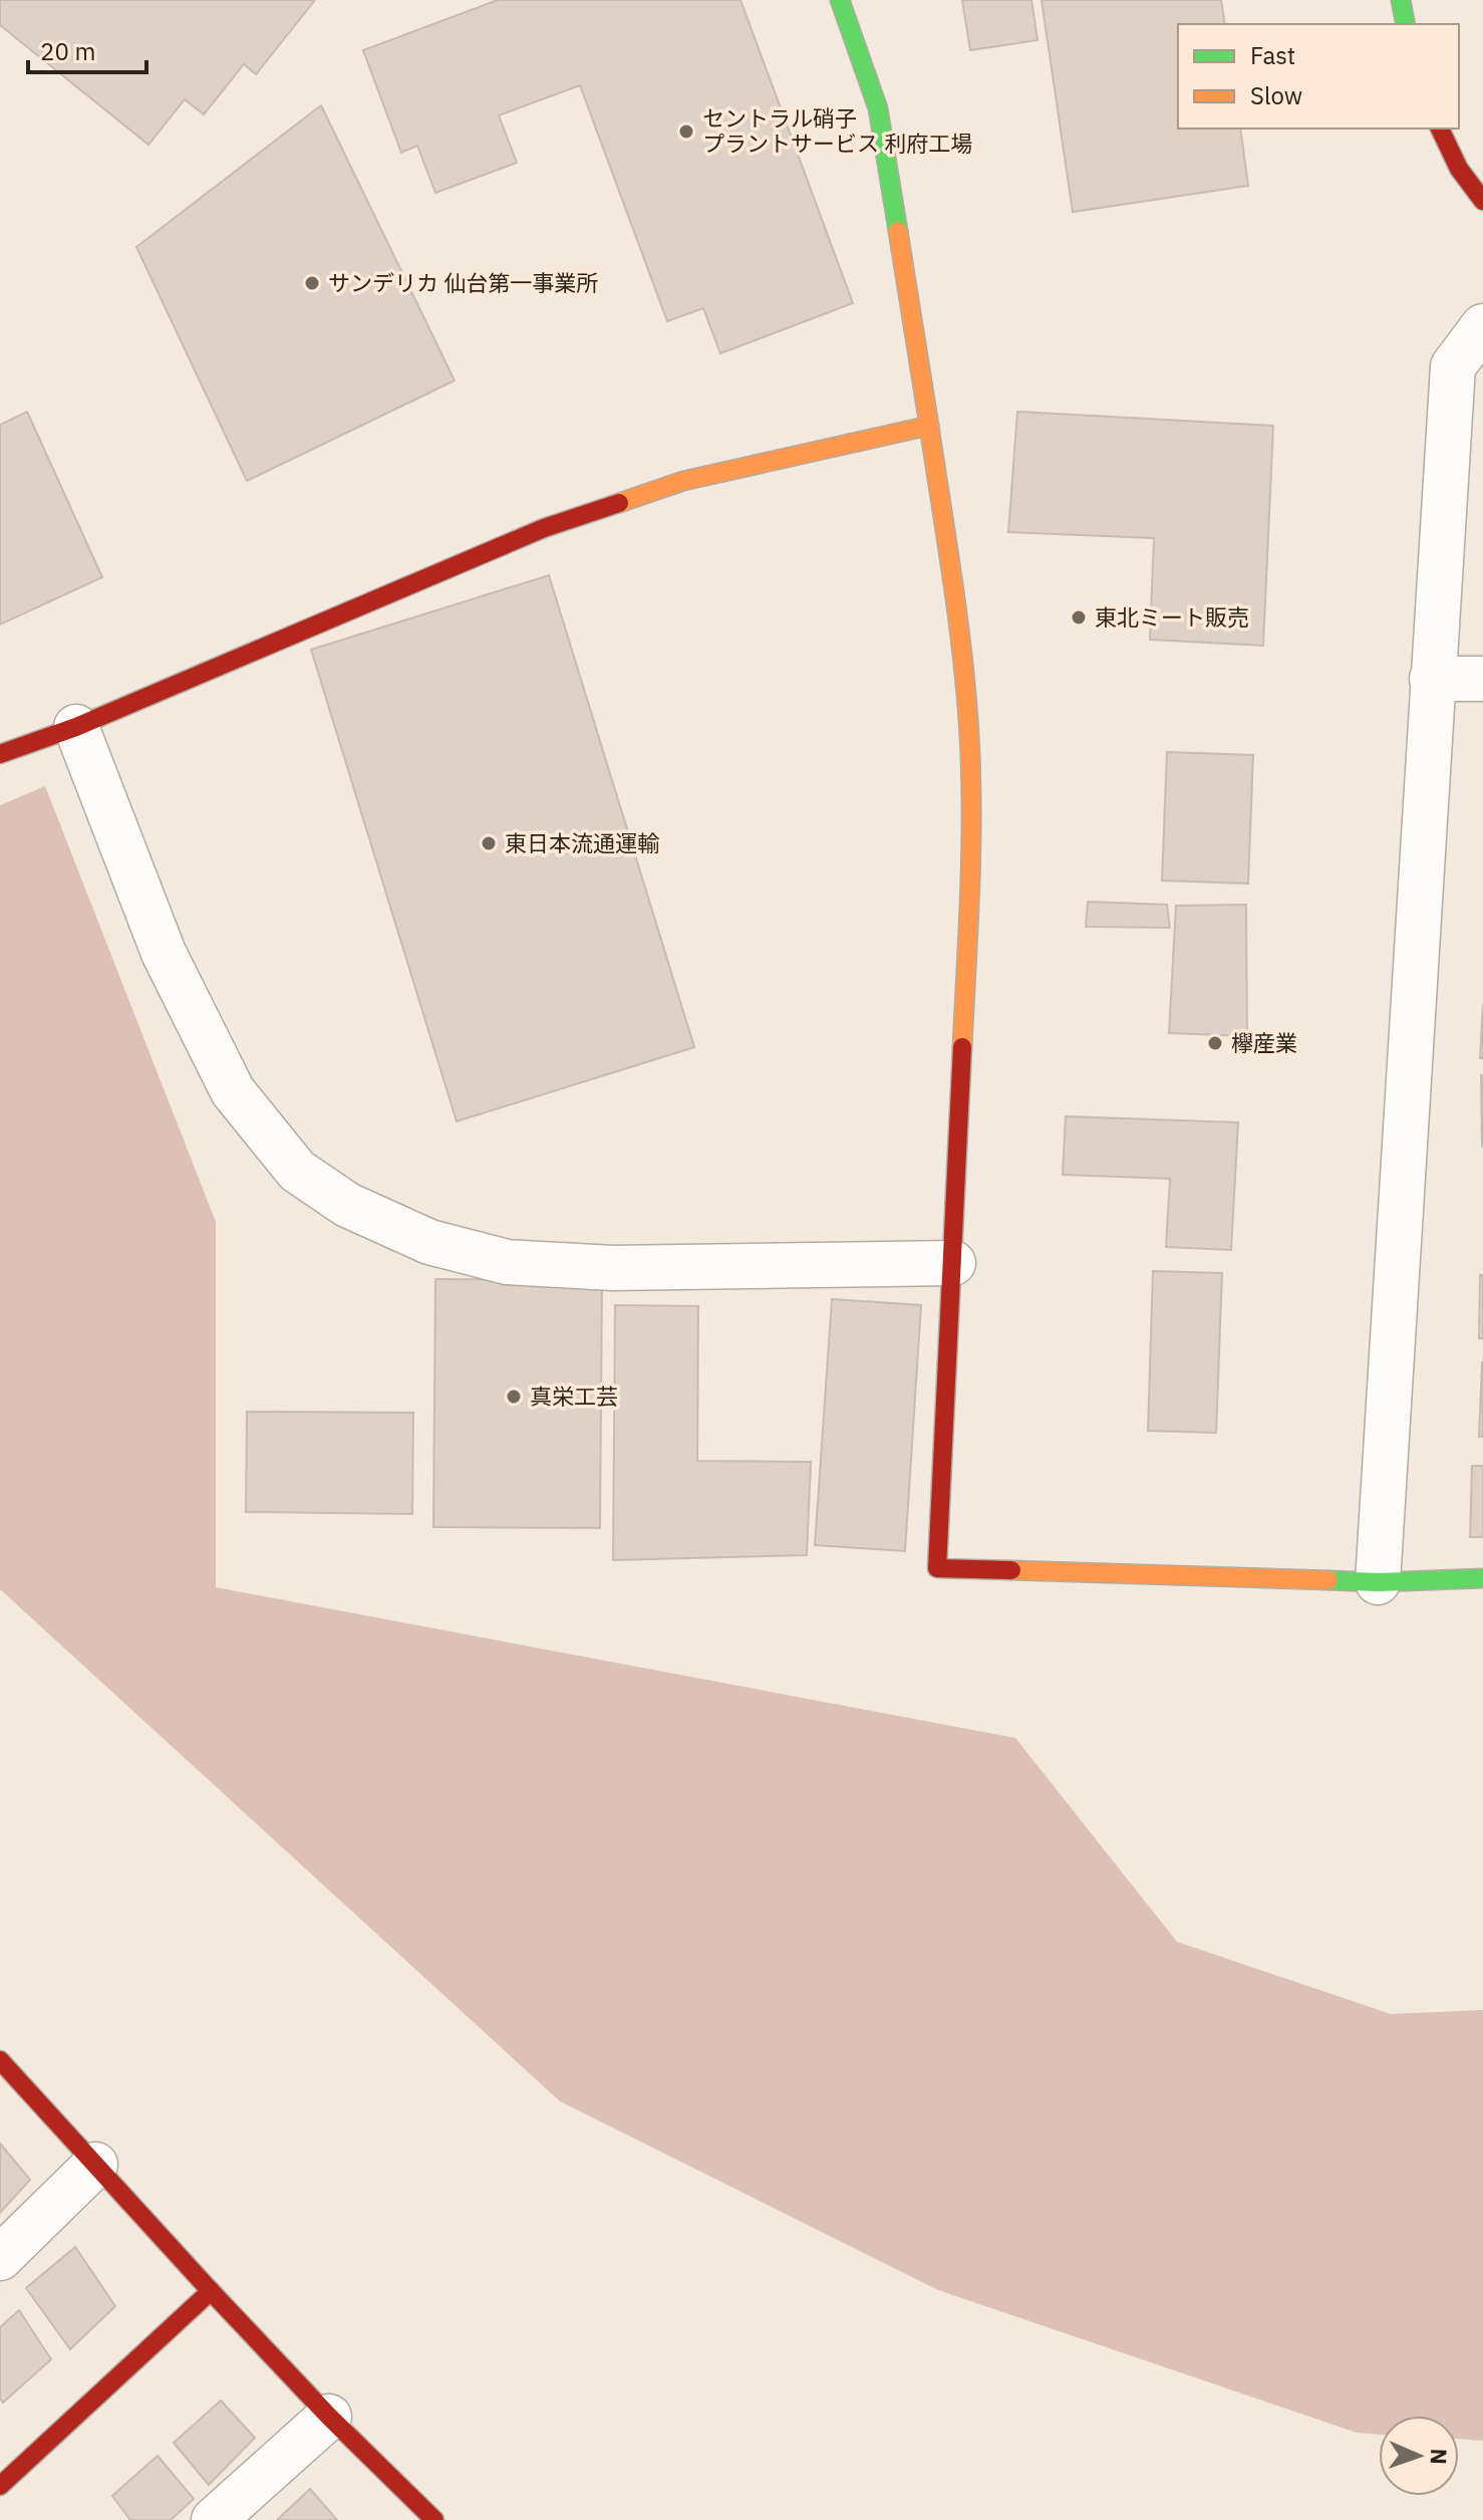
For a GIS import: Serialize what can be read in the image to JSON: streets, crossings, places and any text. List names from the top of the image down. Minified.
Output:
{"places":["セントラル硝子 プラントサービス 利府工場","サンデリカ 仙台第一事業所","東北ミート販売","東日本流通運輸","欅産業","真栄工芸"],"legend":["Fast","Slow"],"scale_bar":"20 m","north":"right"}
